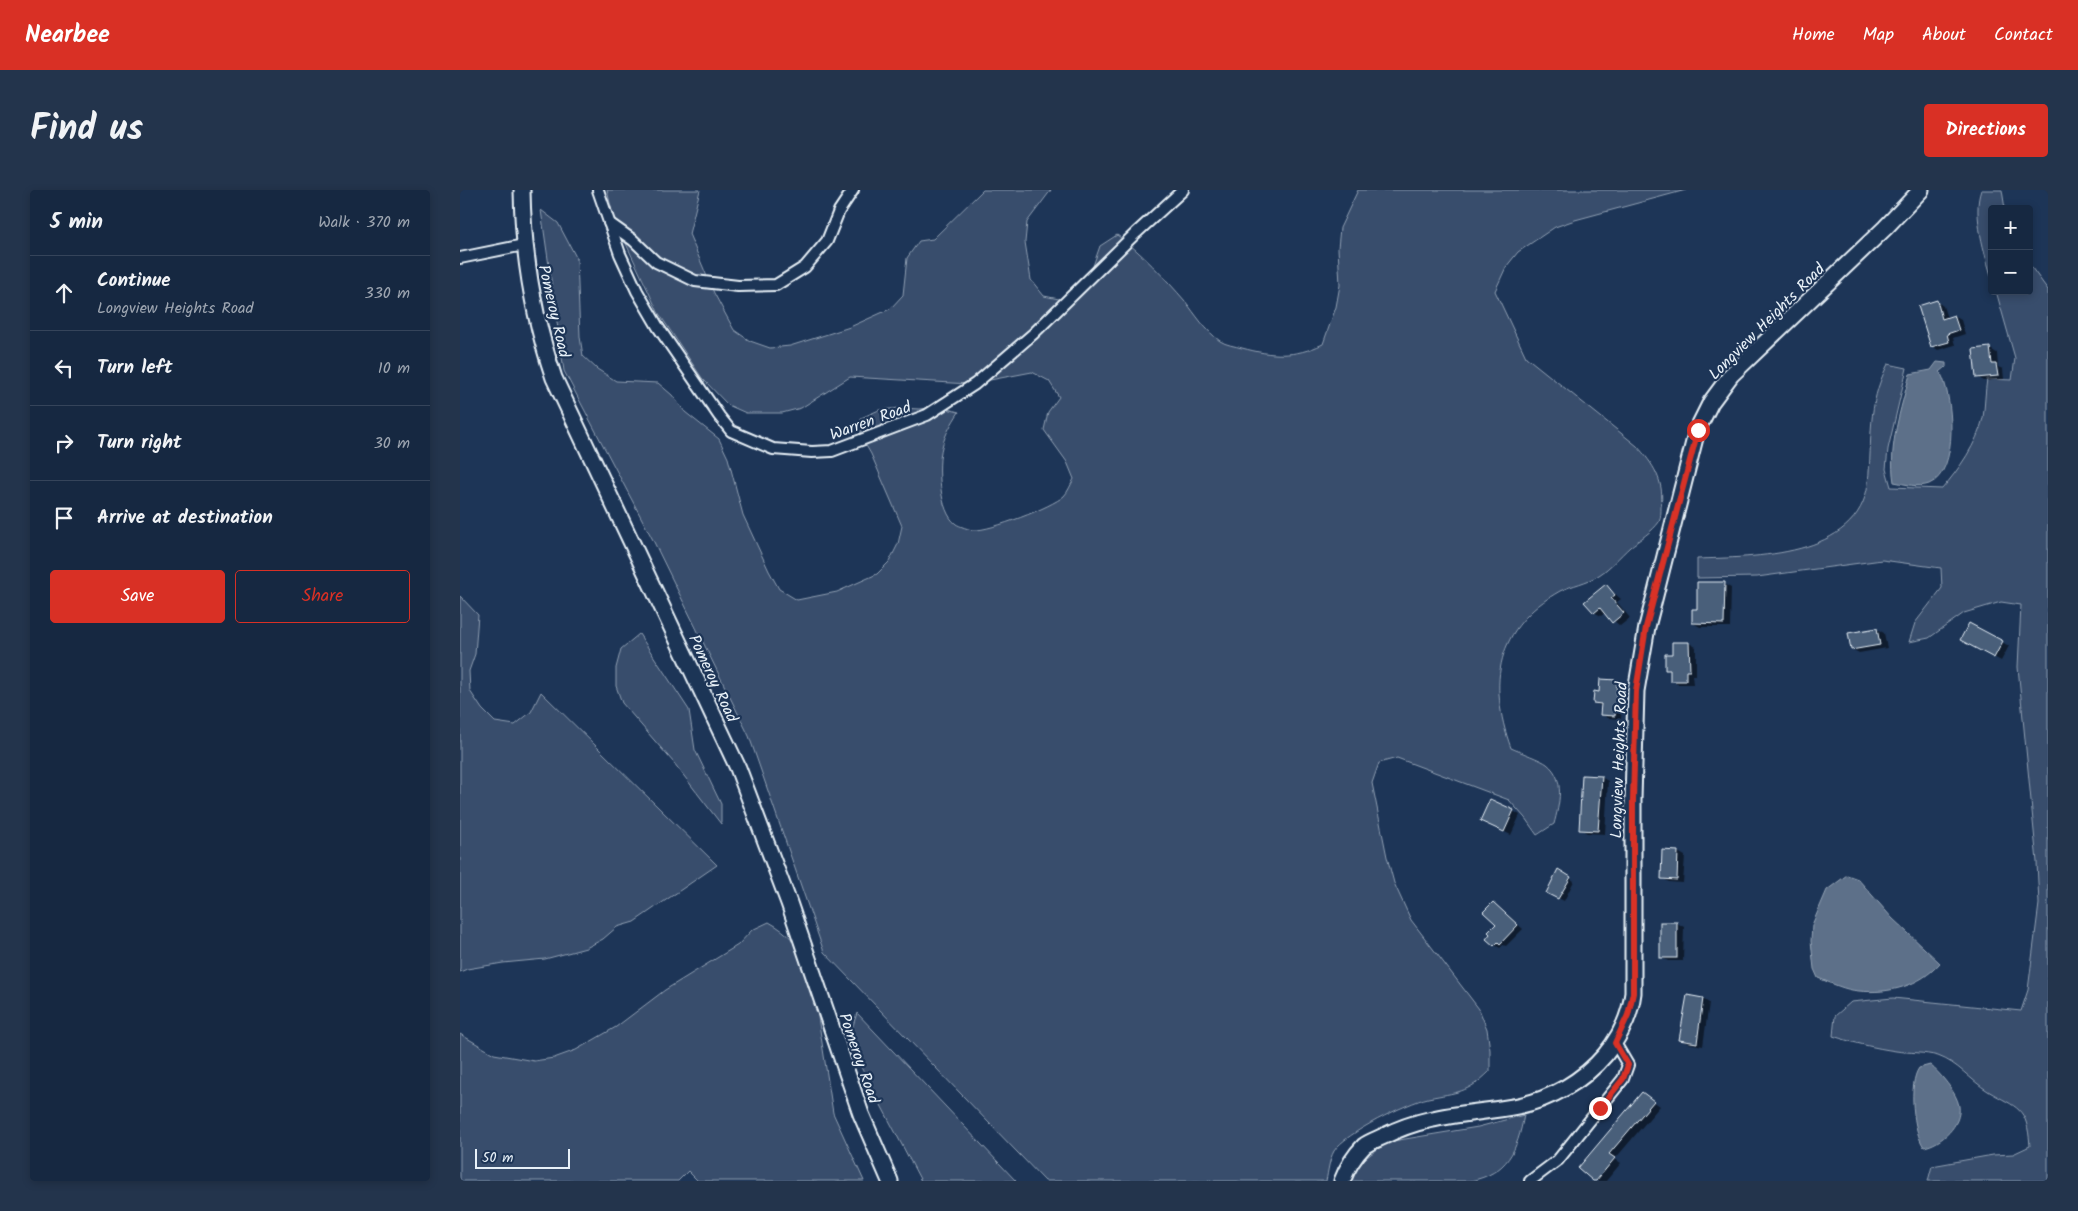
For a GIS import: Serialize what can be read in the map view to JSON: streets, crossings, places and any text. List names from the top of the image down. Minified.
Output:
{"streets":{"street":["Pomeroy Road","Longview Heights Road","Warren Road"]},"scale_bar":"50 m","page":{"header":"Nearbee","nav":["Home","Map","About","Contact"],"title":"Find us","buttons":["Directions",["Save","Share"]],"heading":["5 min","Walk · 370 m"],"map_buttons":["+","−"],"list":[["Continue","Longview Heights Road","330 m"],["Turn left","10 m"],["Turn right","30 m"],"Arrive at destination"],"scale":"50 m"}}
